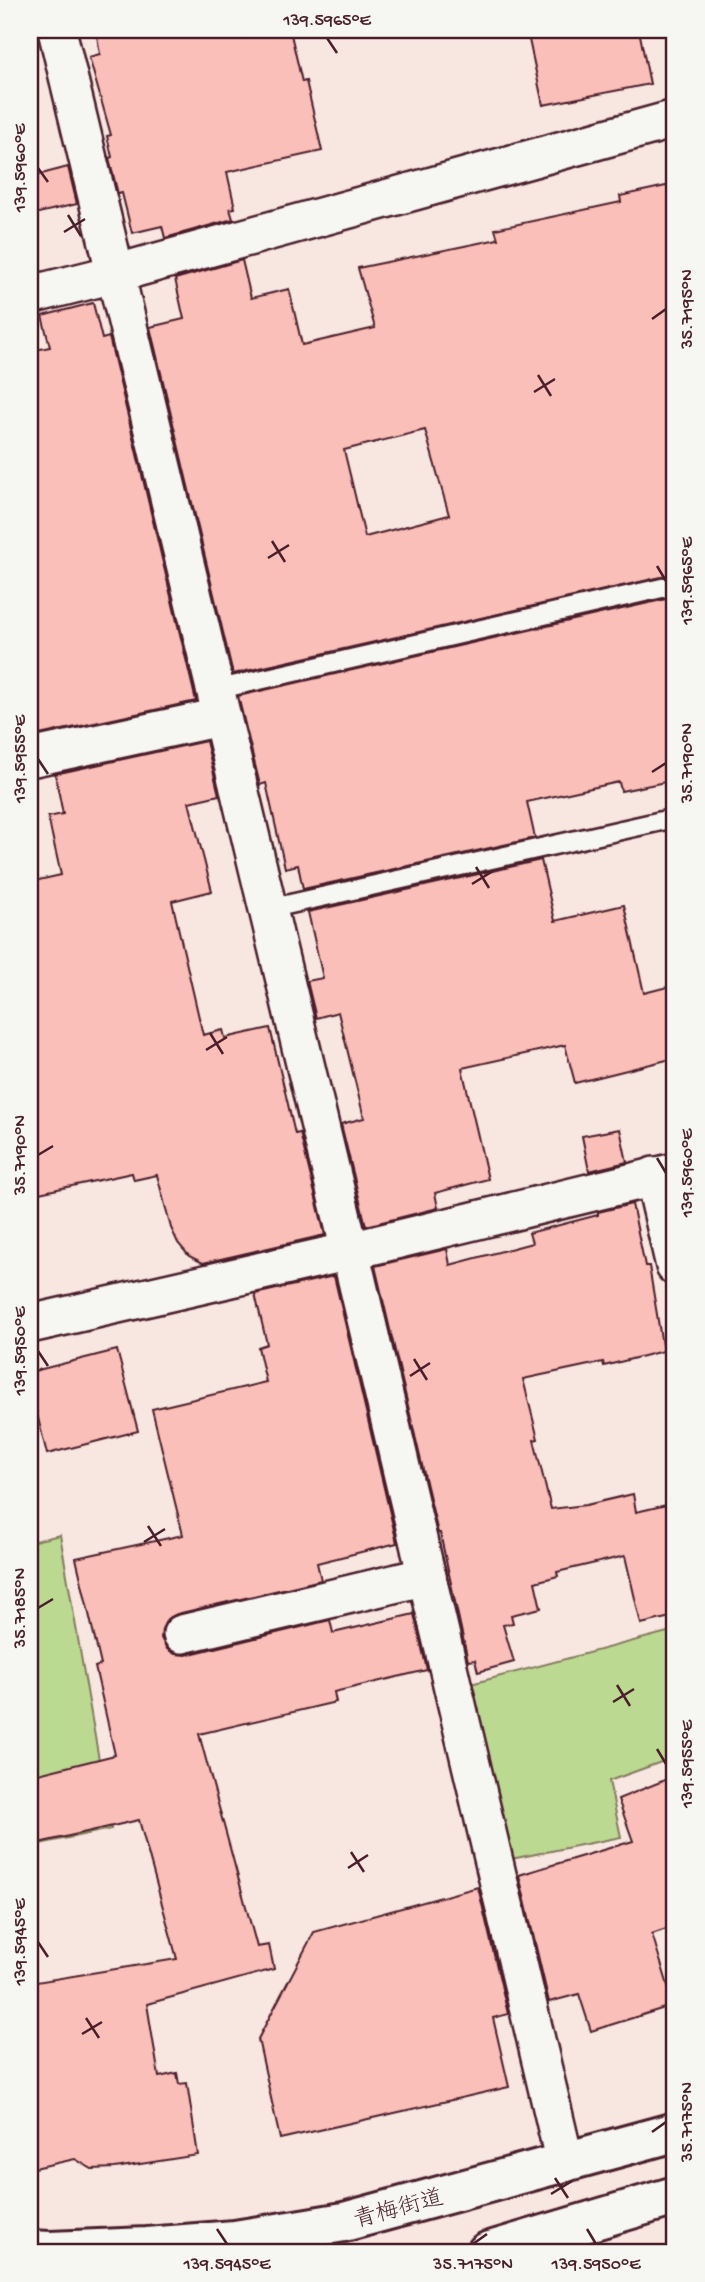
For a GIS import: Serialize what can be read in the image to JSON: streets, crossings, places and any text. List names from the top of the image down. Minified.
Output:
{"streets":{"main road":["青梅街道"]},"coordinates":["139.5965°E","139.5960°E","35.7195°N","139.5955°E","35.7190°N","139.5950°E","35.7185°N","139.5945°E","35.7175°N"]}
